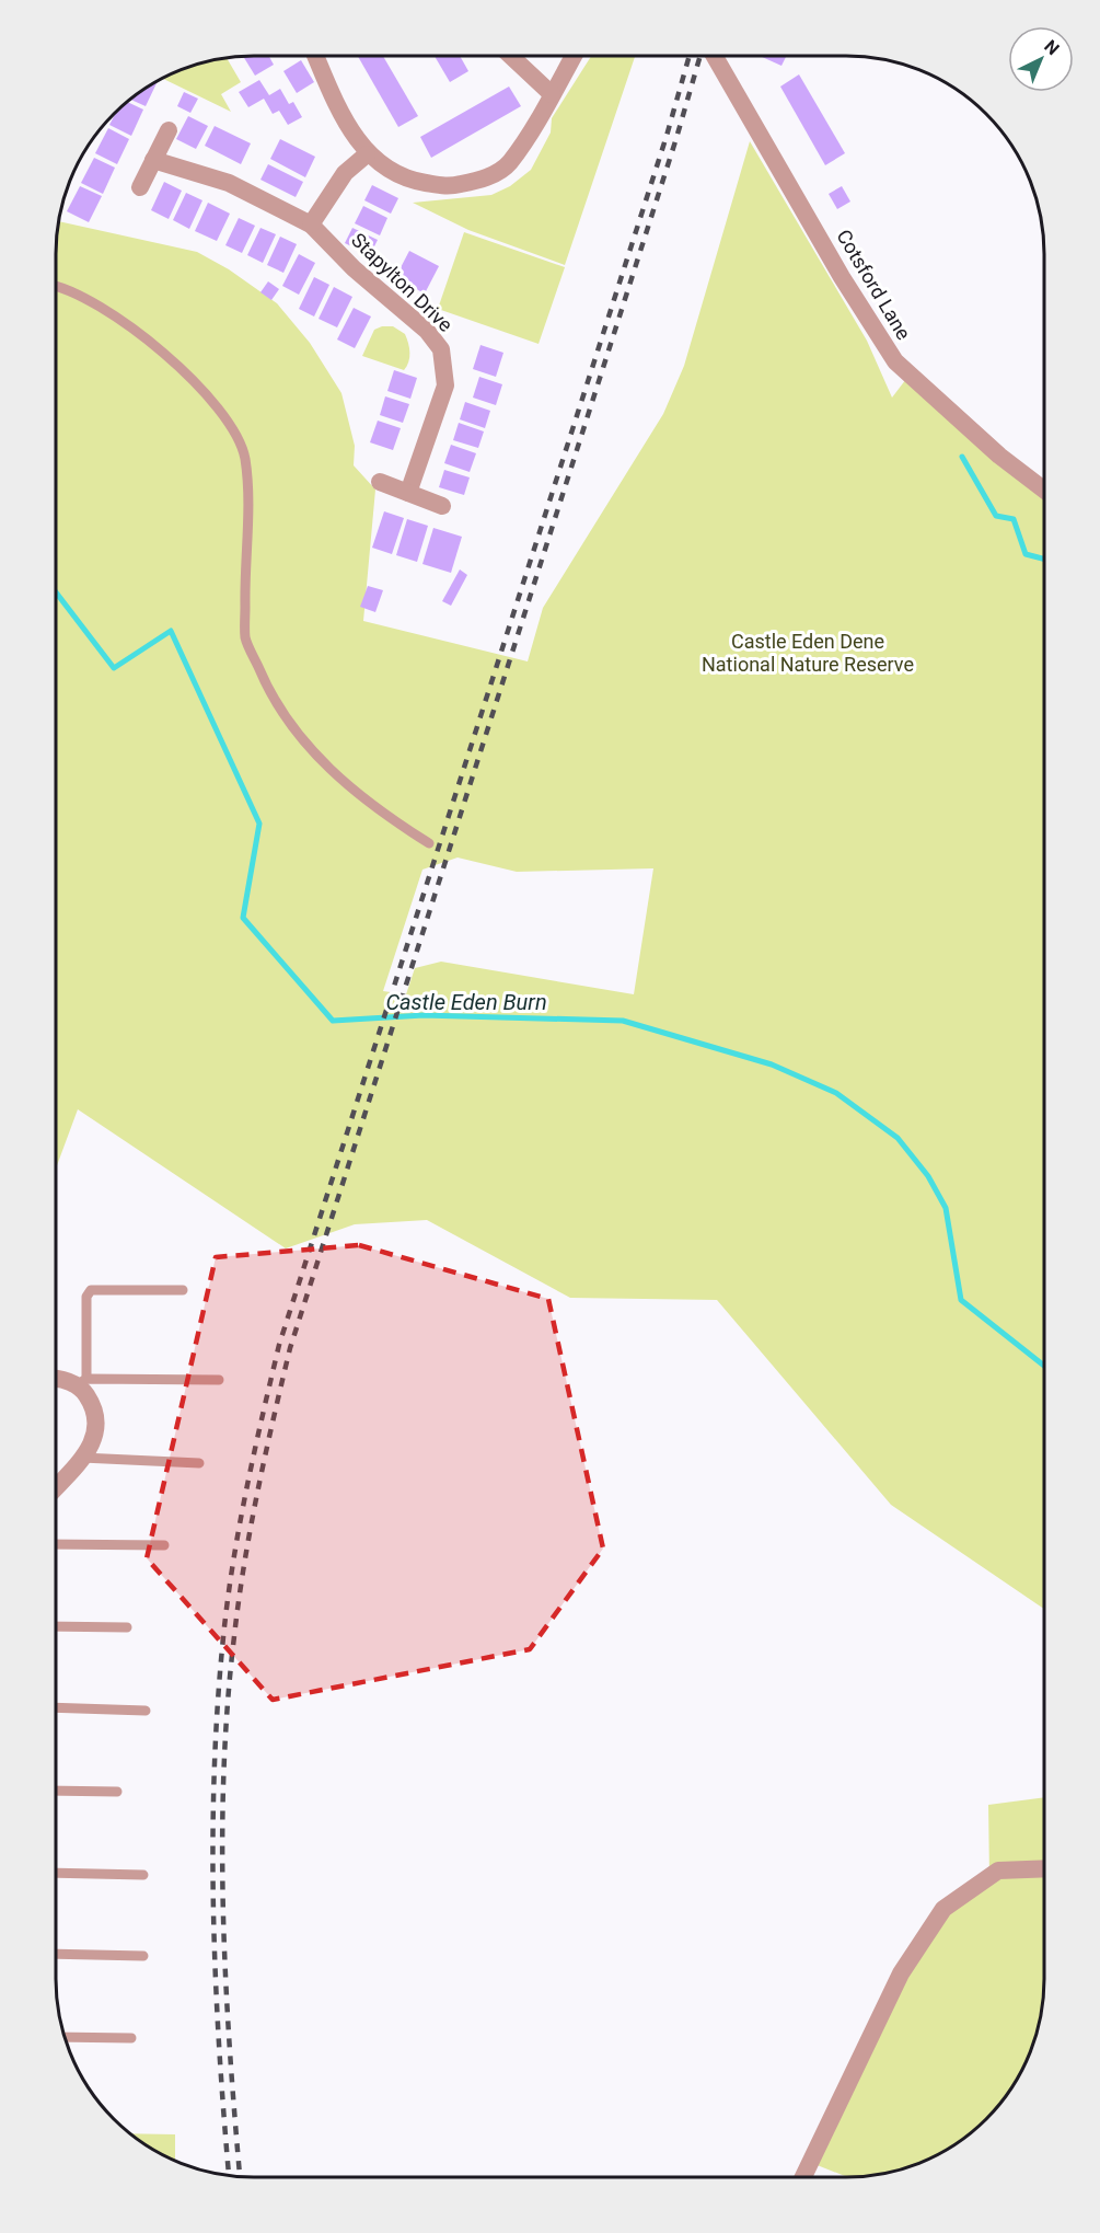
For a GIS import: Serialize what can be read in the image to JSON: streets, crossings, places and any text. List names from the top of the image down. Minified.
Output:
{"streets":{"street":["Stapylton Drive","Cotsford Lane"]},"water":["Castle Eden Burn"],"parks":["Castle Eden Dene National Nature Reserve"],"north":"top right"}
